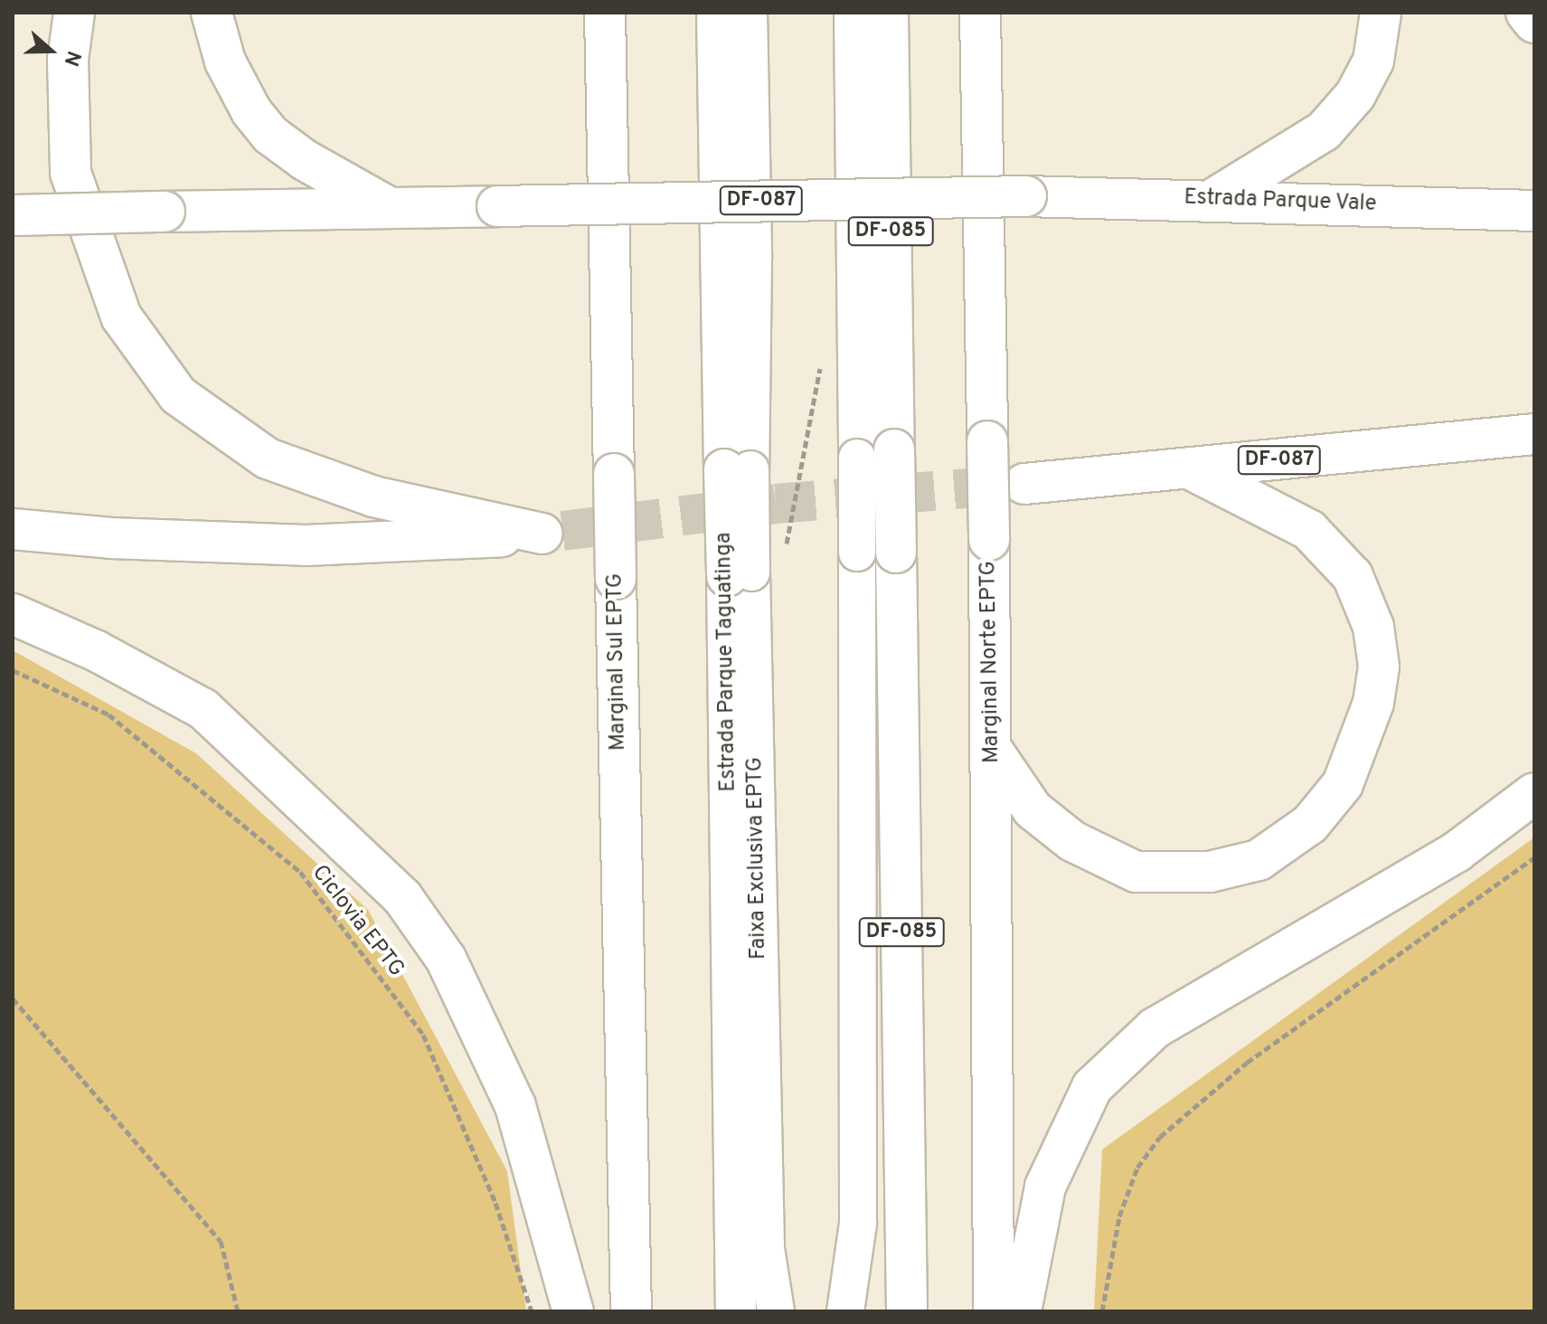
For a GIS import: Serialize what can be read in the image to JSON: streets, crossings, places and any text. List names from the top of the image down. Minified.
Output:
{"streets":{"main road":["DF-087","Estrada Parque Vale","DF-085","Marginal Sul EPTG","Estrada Parque Taguatinga","Marginal Norte EPTG"],"lane":["Faixa Exclusiva EPTG"],"path":["Ciclovia EPTG"]},"crossings":[["Estrada Parque Taguatinga","Faixa Exclusiva EPTG"]],"north":"right"}
